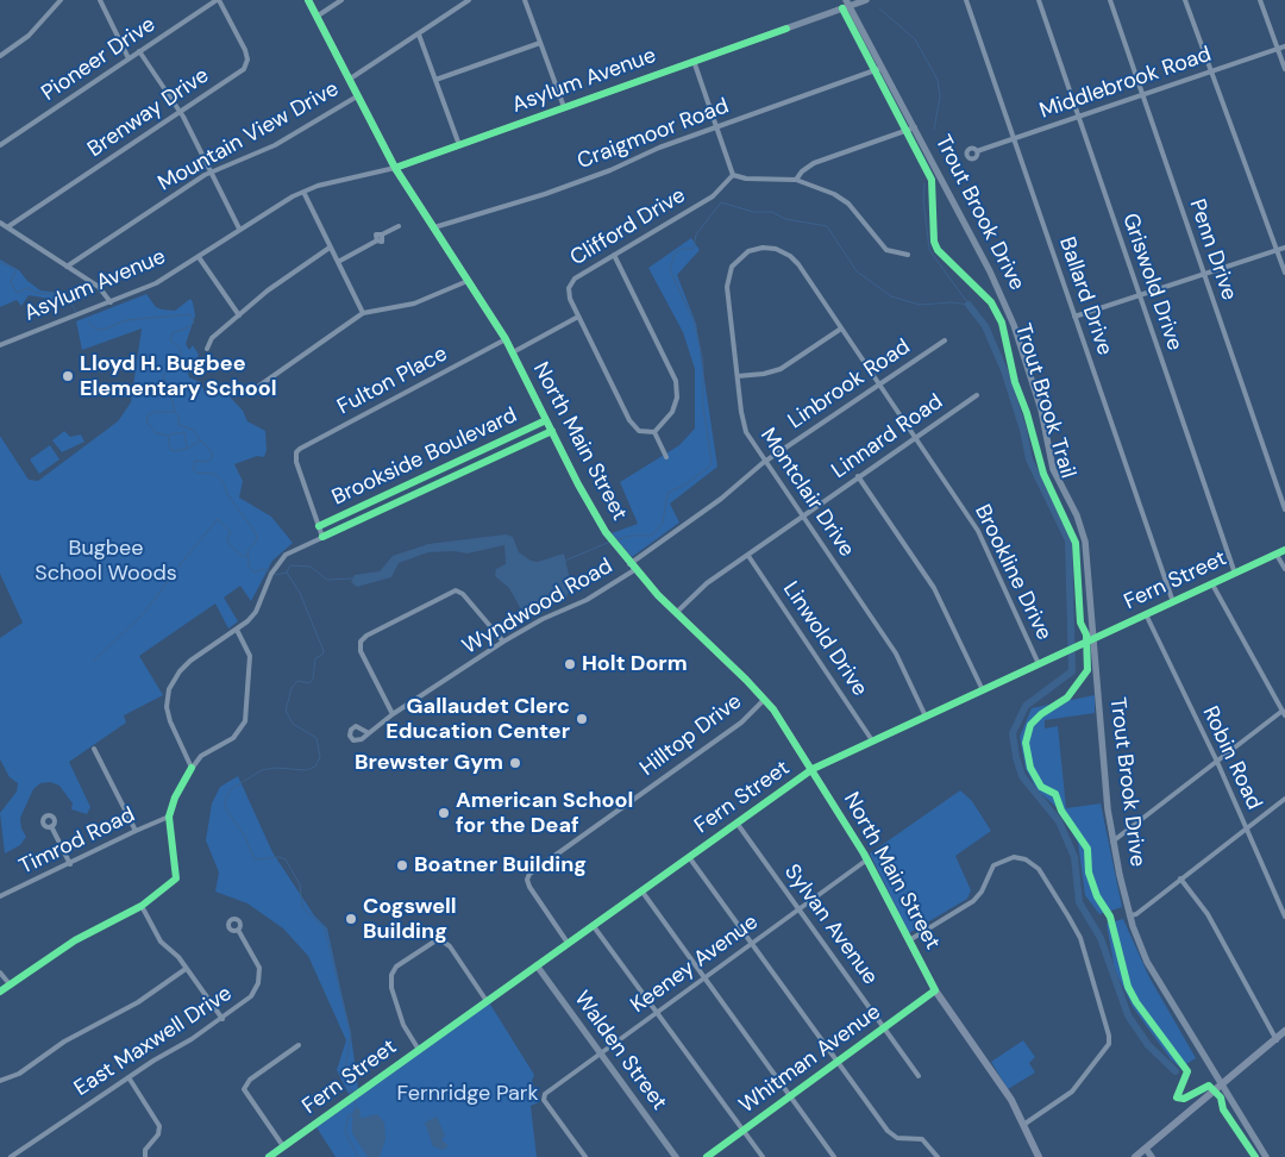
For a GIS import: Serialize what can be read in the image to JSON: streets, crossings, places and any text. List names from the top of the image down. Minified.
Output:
{"streets":{"main road":["Asylum Avenue","Trout Brook Drive","North Main Street","Fern Street","Walden Street"],"street":["Pioneer Drive","Middlebrook Road","Brenway Drive","Craigmoor Road","Mountain View Drive","Clifford Drive","Penn Drive","Griswold Drive","Ballard Drive","Fulton Place","Linbrook Road","Linnard Road","Brookside Boulevard","Montclair Drive","Brookline Drive","Wyndwood Road","Linwold Drive","Hilltop Drive","Robin Road","Timrod Road","Sylvan Avenue","Keeney Avenue","East Maxwell Drive","Whitman Avenue"],"cycle path":["Trout Brook Trail"]},"crossings":[["Pioneer Drive","Brenway Drive"],["Asylum Avenue","Trout Brook Drive"],["Asylum Avenue","North Main Street"],["Middlebrook Road","Penn Drive"],["Middlebrook Road","Griswold Drive"],["Middlebrook Road","Ballard Drive"],["Craigmoor Road","Trout Brook Drive"],["Craigmoor Road","North Main Street"],["Mountain View Drive","North Main Street"],["Trout Brook Drive","Fern Street"],["Griswold Drive","Fern Street"],["Ballard Drive","Fern Street"],["Fulton Place","North Main Street"],["Fulton Place","Brookside Boulevard"],["Linbrook Road","North Main Street"],["Linbrook Road","Montclair Drive"],["Linbrook Road","Wyndwood Road"],["Linnard Road","North Main Street"],["Linnard Road","Montclair Drive"],["Linnard Road","Brookline Drive"],["Linnard Road","Linwold Drive"],["North Main Street","Brookside Boulevard"],["North Main Street","Fern Street"],["North Main Street","Wyndwood Road"],["North Main Street","Hilltop Drive"],["North Main Street","Keeney Avenue"],["North Main Street","Whitman Avenue"],["Montclair Drive","Brookline Drive"],["Montclair Drive","Fern Street"],["Brookline Drive","Fern Street"],["Fern Street","Linwold Drive"],["Fern Street","Hilltop Drive"],["Fern Street","Robin Road"],["Fern Street","Sylvan Avenue"],["Fern Street","Walden Street"],["Sylvan Avenue","Keeney Avenue"],["Sylvan Avenue","Whitman Avenue"],["Keeney Avenue","Walden Street"]],"parks":["Bugbee School Woods","Fernridge Park"],"places":["Lloyd H. Bugbee Elementary School","Holt Dorm","Gallaudet Clerc Education Center","Brewster Gym","American School for the Deaf","Boatner Building","Cogswell Building"]}
